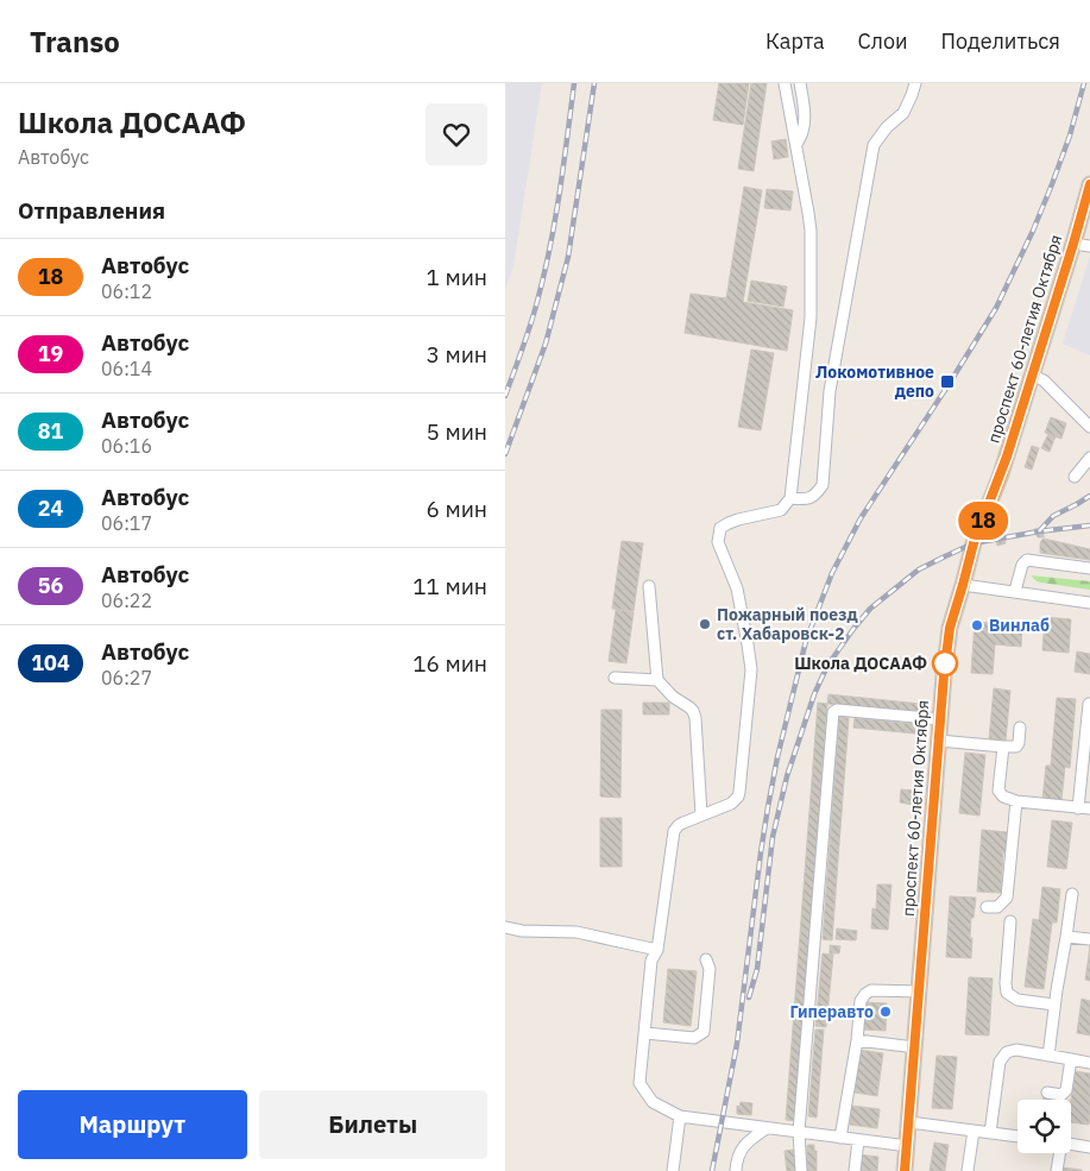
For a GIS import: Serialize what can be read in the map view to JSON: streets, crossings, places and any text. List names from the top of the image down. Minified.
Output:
{"streets":{"highway":["проспект 60-летия Октября"]},"places":{"transit":["Локомотивное депо"],"other":["Пожарный поезд ст. Хабаровск-2","Винлаб","Школа ДОСААФ","Гиперавто"]},"lines":["bus line 18"],"page":{"header":"Transo","nav":["Карта","Слои","Поделиться"],"heading":[["Школа ДОСААФ","Автобус"],"Отправления"],"on_map":"18","list":[{"mark":"18","name":"Автобус","note":"06:12","value":"1 мин"},{"mark":"19","name":"Автобус","note":"06:14","value":"3 мин"},{"mark":"81","name":"Автобус","note":"06:16","value":"5 мин"},{"mark":"24","name":"Автобус","note":"06:17","value":"6 мин"},{"mark":"56","name":"Автобус","note":"06:22","value":"11 мин"},{"mark":"104","name":"Автобус","note":"06:27","value":"16 мин"}],"buttons":["Маршрут","Билеты"]}}
